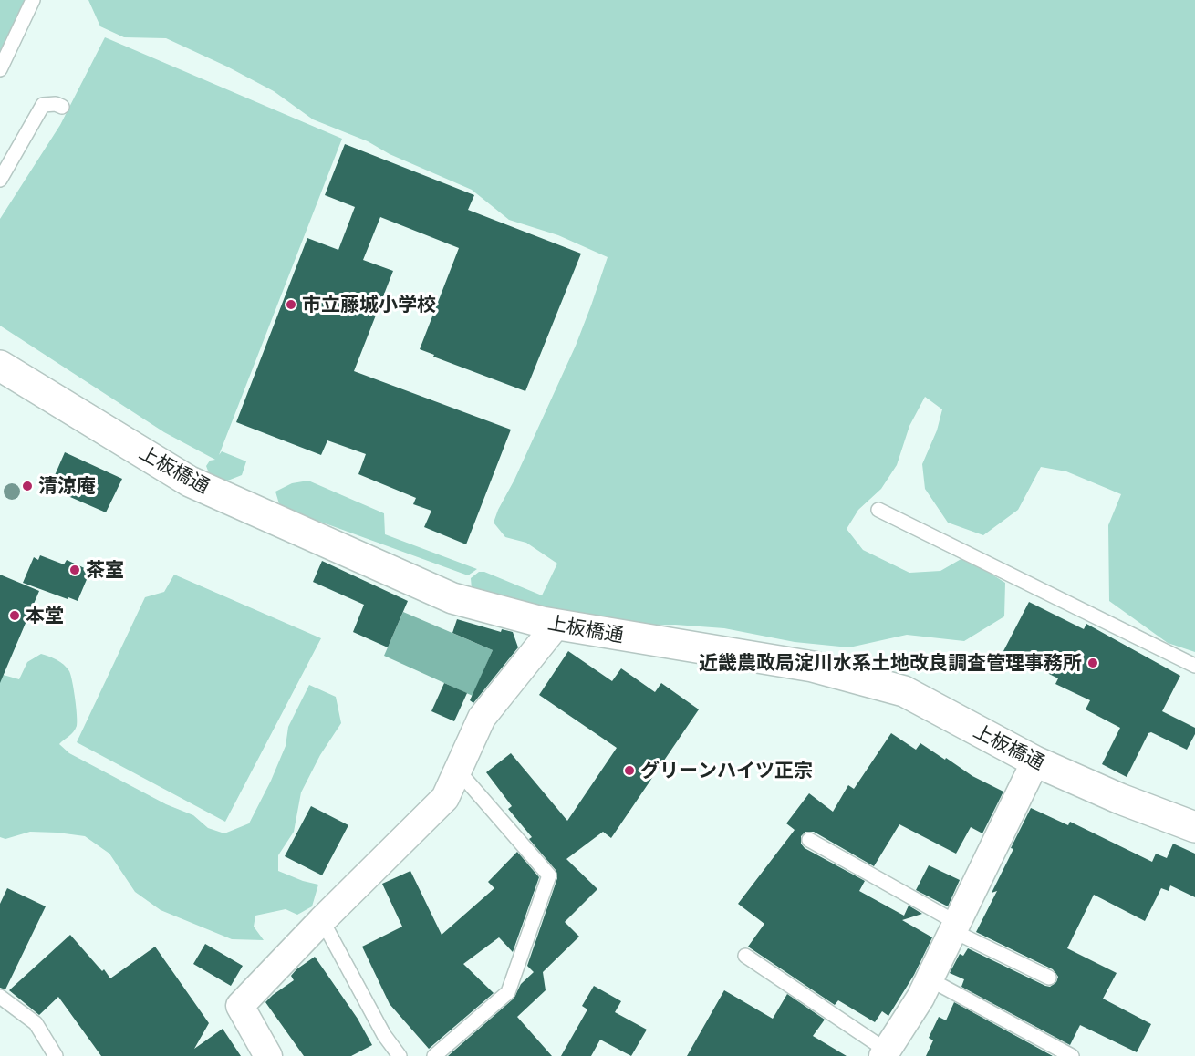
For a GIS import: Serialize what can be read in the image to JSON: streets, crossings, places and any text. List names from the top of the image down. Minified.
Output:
{"streets":{"street":["上板橋通"]},"places":["市立藤城小学校","清涼庵","茶室","本堂","近畿農政局淀川水系土地改良調査管理事務所","グリーンハイツ正宗"]}
